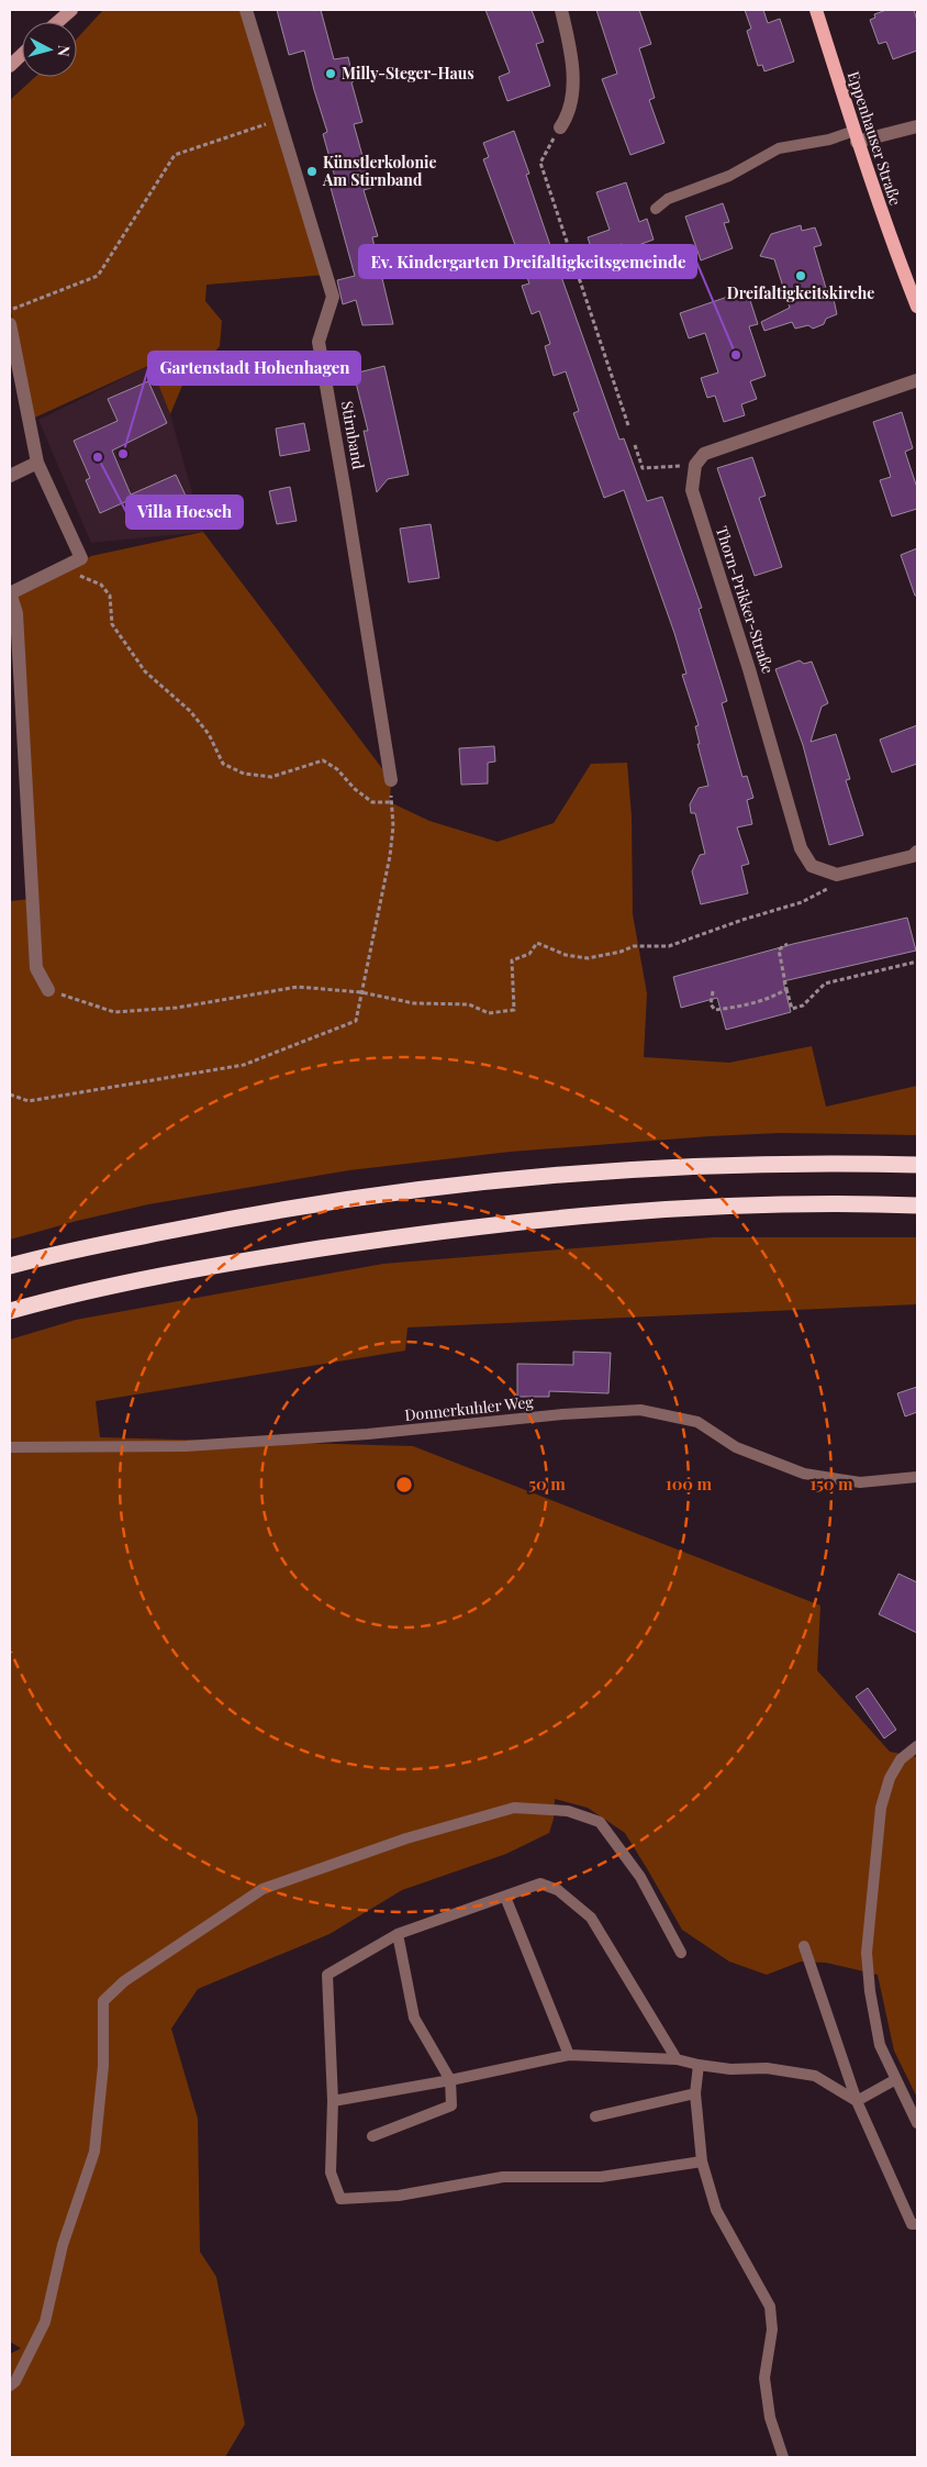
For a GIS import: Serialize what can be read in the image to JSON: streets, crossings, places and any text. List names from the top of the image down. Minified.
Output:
{"streets":{"main road":["Eppenhauser Straße"],"street":["Stirnband","Thorn-Prikker-Straße"],"lane":["Donnerkuhler Weg"]},"places":["Milly-Steger-Haus","Künstlerkolonie Am Stirnband","Dreifaltigkeitskirche","Ev. Kindergarten Dreifaltigkeitsgemeinde","Gartenstadt Hohenhagen","Villa Hoesch"],"north":"right","rings":["50 m","100 m","150 m"]}
